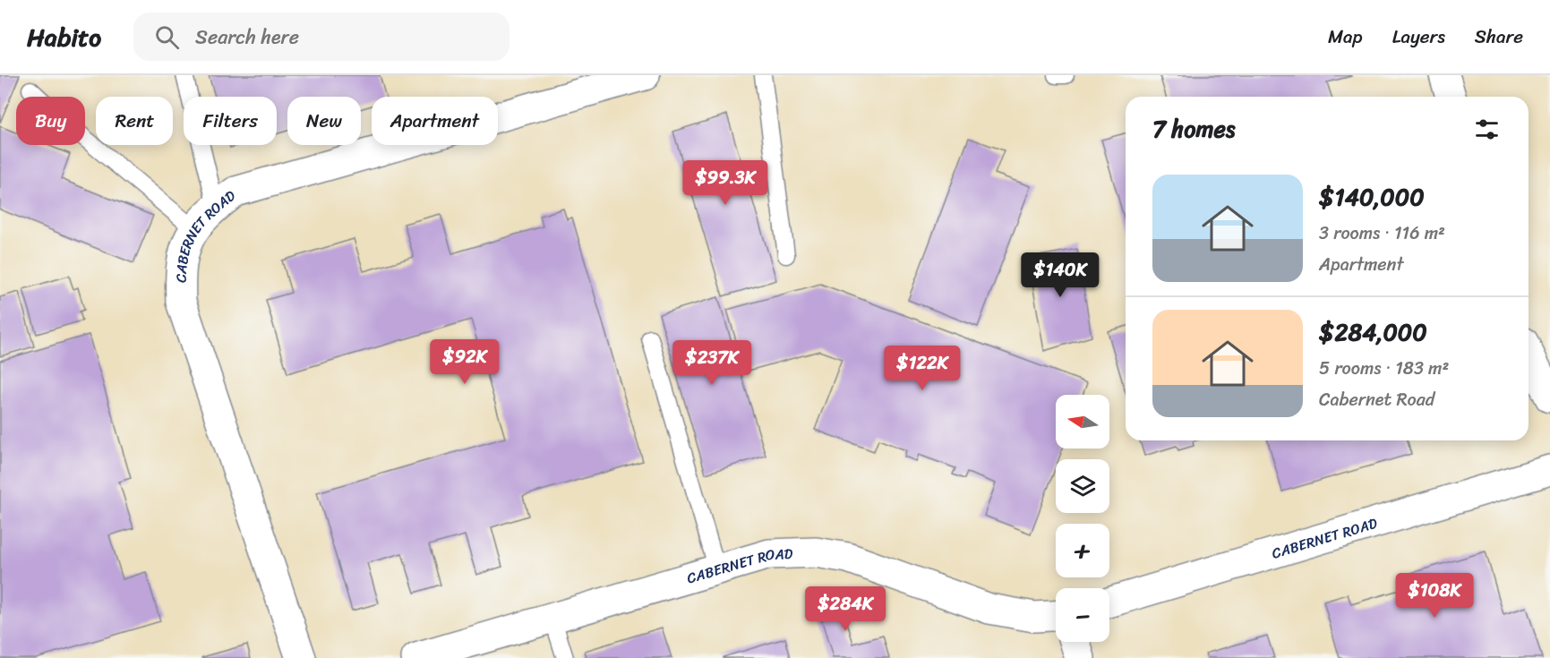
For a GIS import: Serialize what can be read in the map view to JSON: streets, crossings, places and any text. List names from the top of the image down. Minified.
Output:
{"streets":{"street":["CABERNET ROAD"]},"north":"left","page":{"header":"Habito","search":"Search here","nav":["Map","Layers","Share"],"chip":["Buy","Rent","Filters","New","Apartment"],"heading":"7 homes","price":["$99.3K","$140K","$92K","$237K","$122K","$108K","$284K"],"list":[{"name":"$140,000","note":"3 rooms · 116 m² · Apartment"},{"name":"$284,000","note":"5 rooms · 183 m² · Cabernet Road"}],"map_buttons":["+","−"]}}
